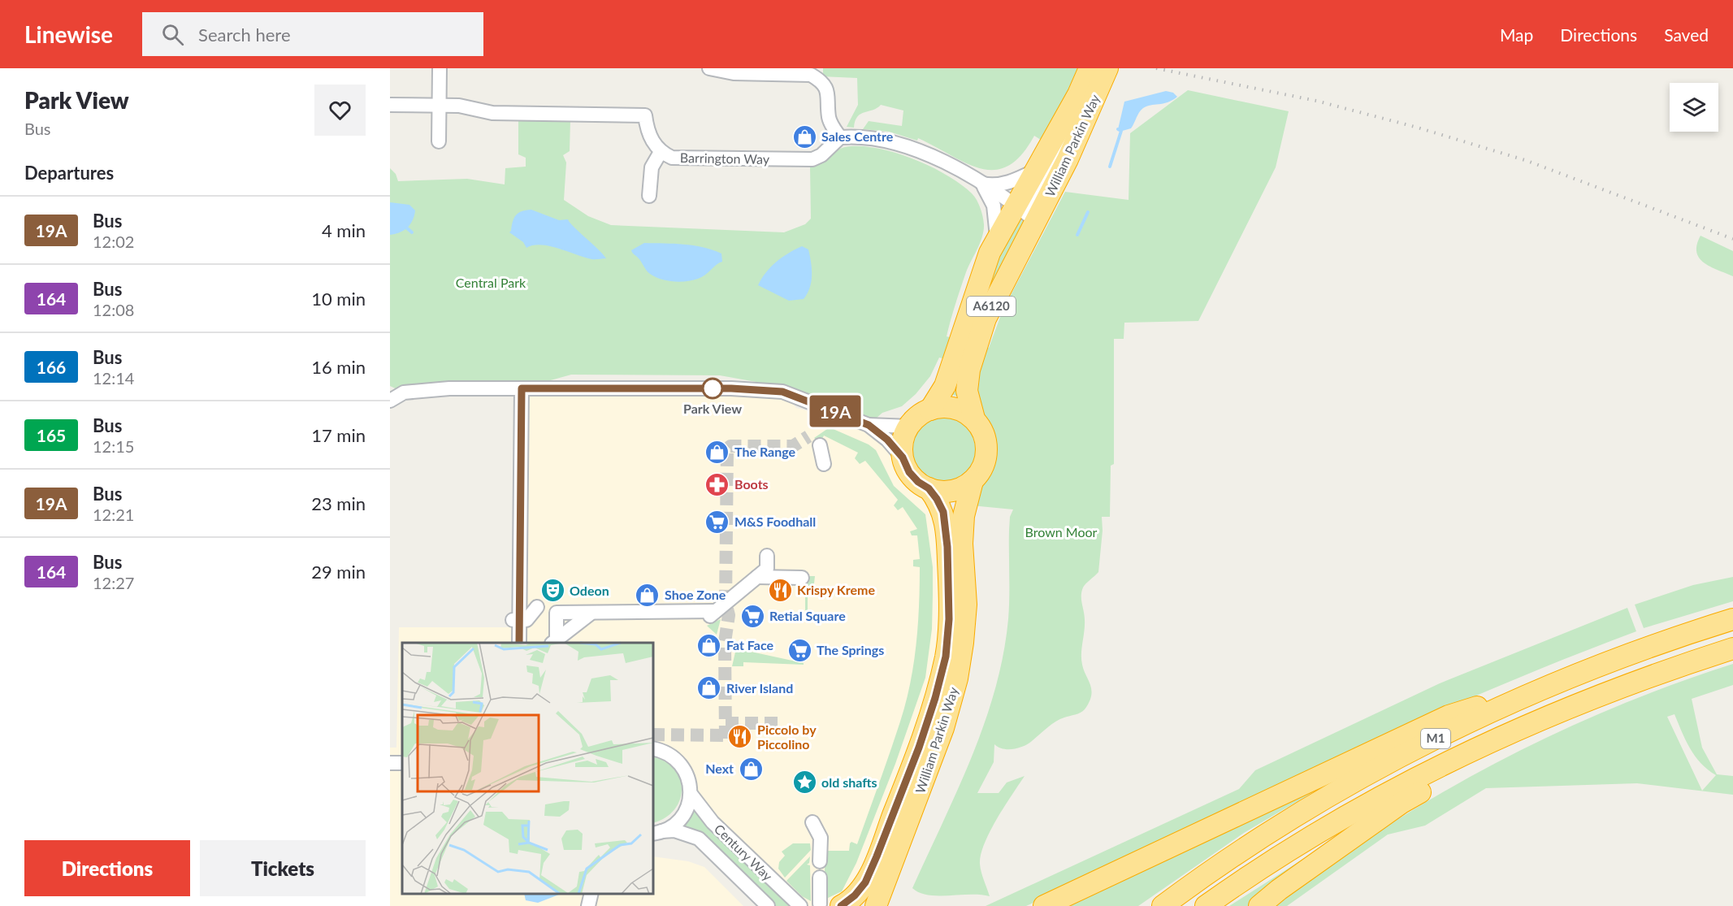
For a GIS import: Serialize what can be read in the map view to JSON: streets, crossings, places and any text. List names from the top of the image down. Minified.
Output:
{"streets":{"highway":["William Parkin Way","A6120","M1"],"street":["Barrington Way","Century Way"]},"parks":["Central Park","Brown Moor"],"places":{"shop":["Sales Centre","The Range","Shoe Zone","Fat Face","River Island","Next"],"other":["Park View"],"pharmacy":["Boots"],"supermarket":["M&S Foodhall","Retial Square","The Springs"],"restaurant":["Krispy Kreme","Piccolo by Piccolino"],"theatre":["Odeon"],"place":["old shafts"]},"lines":["bus line 19A"],"page":{"header":"Linewise","search":"Search here","nav":["Map","Directions","Saved"],"heading":[["Park View","Bus"],"Departures"],"on_map":"19A","list":[{"mark":"19A","name":"Bus","note":"12:02","value":"4 min"},{"mark":"164","name":"Bus","note":"12:08","value":"10 min"},{"mark":"166","name":"Bus","note":"12:14","value":"16 min"},{"mark":"165","name":"Bus","note":"12:15","value":"17 min"},{"mark":"19A","name":"Bus","note":"12:21","value":"23 min"},{"mark":"164","name":"Bus","note":"12:27","value":"29 min"}],"buttons":["Directions","Tickets"]}}
